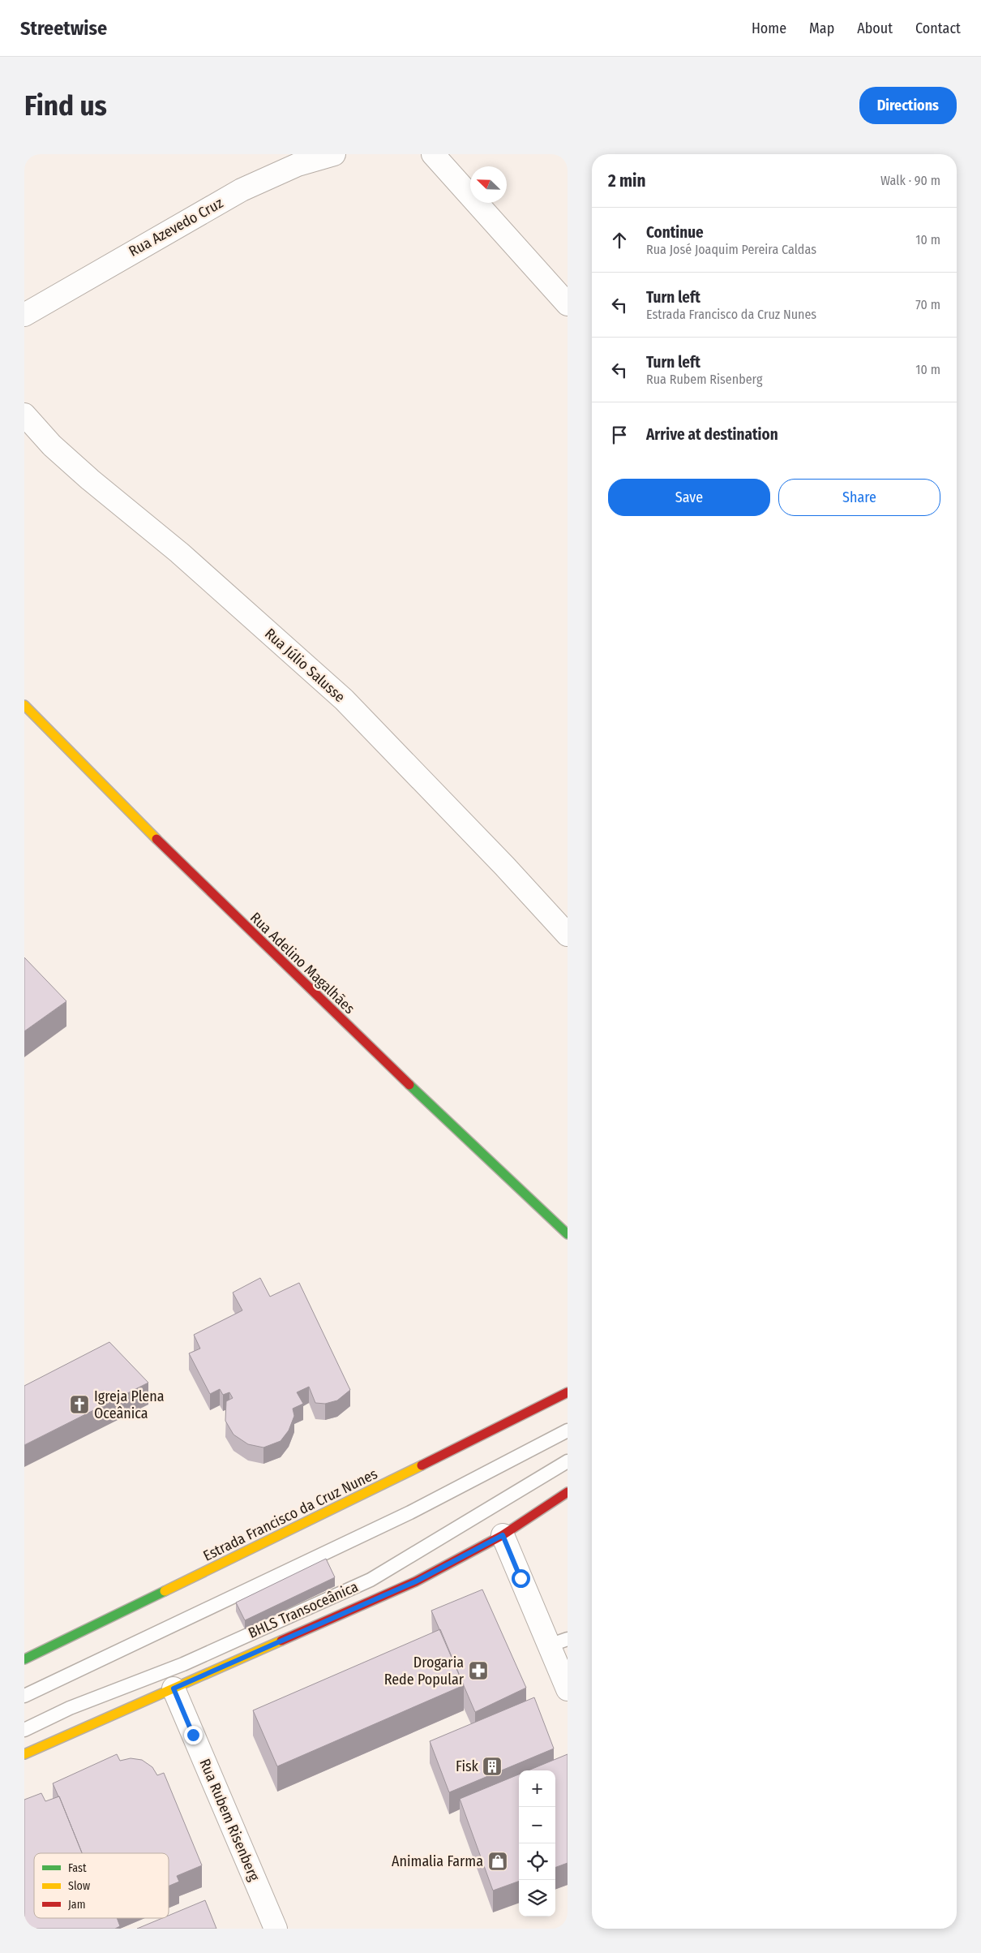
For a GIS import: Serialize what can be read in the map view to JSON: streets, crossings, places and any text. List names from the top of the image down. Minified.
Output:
{"streets":{"main road":["Rua Adelino Magalhães","Estrada Francisco da Cruz Nunes"],"street":["Rua Azevedo Cruz","Rua Júlio Salusse","Rua Rubem Risenberg"],"lane":["BHLS Transoceânica"]},"places":{"church":["Igreja Plena Oceânica"],"pharmacy":["Drogaria Rede Popular"],"building":["Fisk"],"shop":["Animalia Farma"]},"legend":["Fast","Slow","Jam"],"north":"top left","page":{"header":"Streetwise","nav":["Home","Map","About","Contact"],"buttons":["Directions",["Save","Share"]],"title":"Find us","heading":["2 min","Walk · 90 m"],"list":[["Continue","Rua José Joaquim Pereira Caldas","10 m"],["Turn left","Estrada Francisco da Cruz Nunes","70 m"],["Turn left","Rua Rubem Risenberg","10 m"],"Arrive at destination"],"map_buttons":["+","−"]}}
